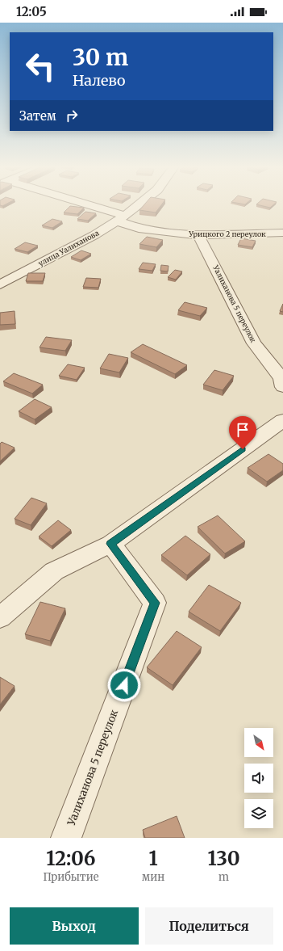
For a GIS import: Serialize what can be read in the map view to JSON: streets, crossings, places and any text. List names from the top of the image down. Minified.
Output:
{"streets":{"street":["Урицкого 2 переулок","улица Уалиханова","Уалиханова 5 переулок"]},"crossings":[["Урицкого 2 переулок","улица Уалиханова"],["Урицкого 2 переулок","Уалиханова 5 переулок"]],"north":"bottom right","page":{"status":"12:05","turn":["30 m","Налево"],"then":"Затем","eta":["12:06","Прибытие","1","мин","130","m"],"buttons":["Выход","Поделиться"]}}
